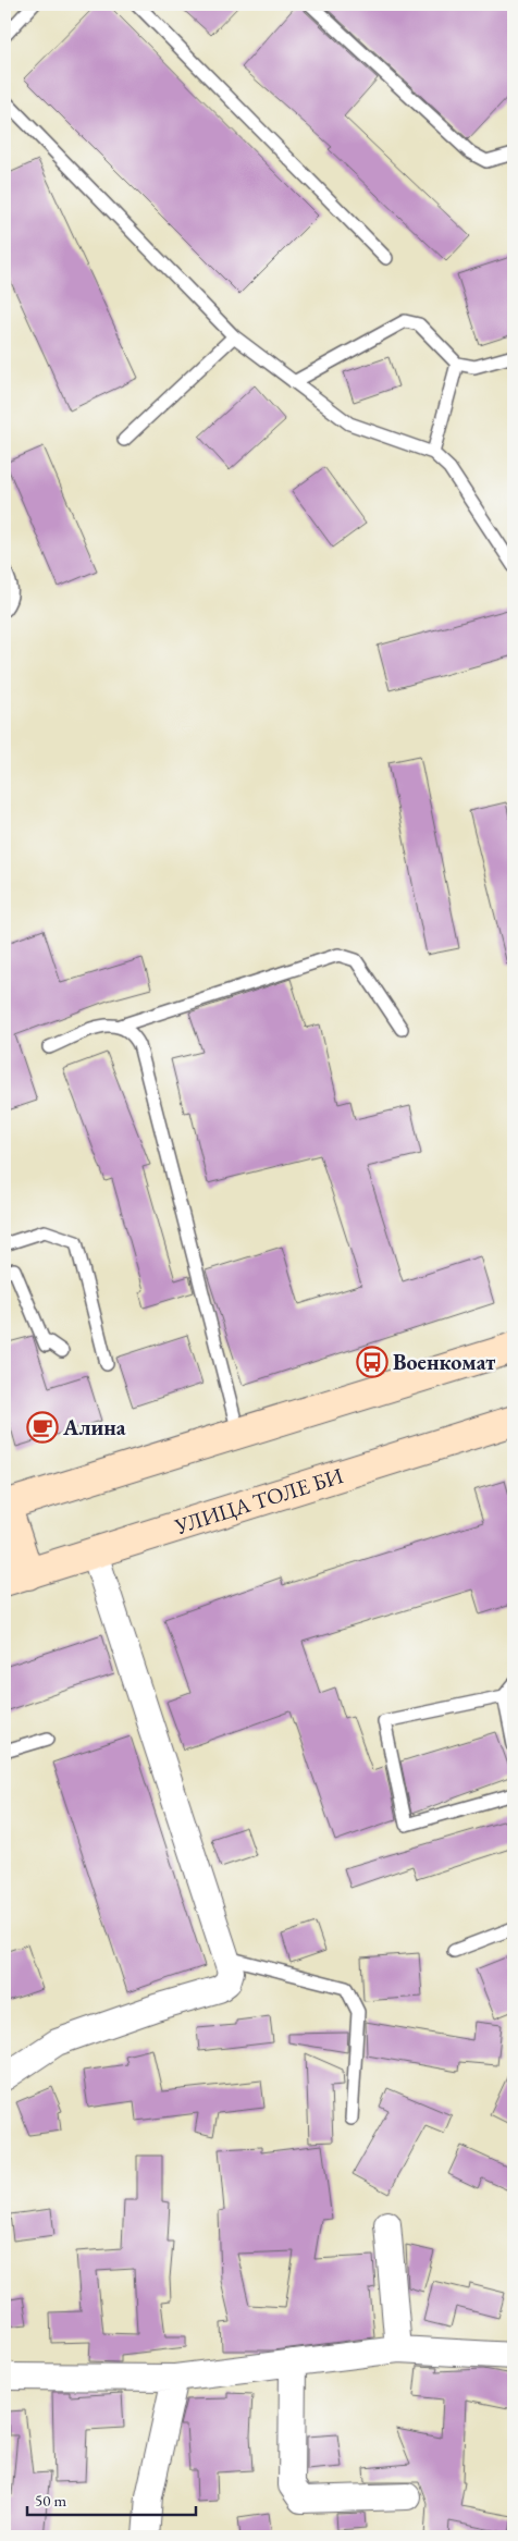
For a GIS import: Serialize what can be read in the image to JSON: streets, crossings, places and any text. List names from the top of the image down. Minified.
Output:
{"streets":{"main road":["УЛИЦА ТОЛЕ БИ"]},"places":{"bus stop":["Военкомат"],"cafe":["Алина"]},"scale_bar":"50 m"}
